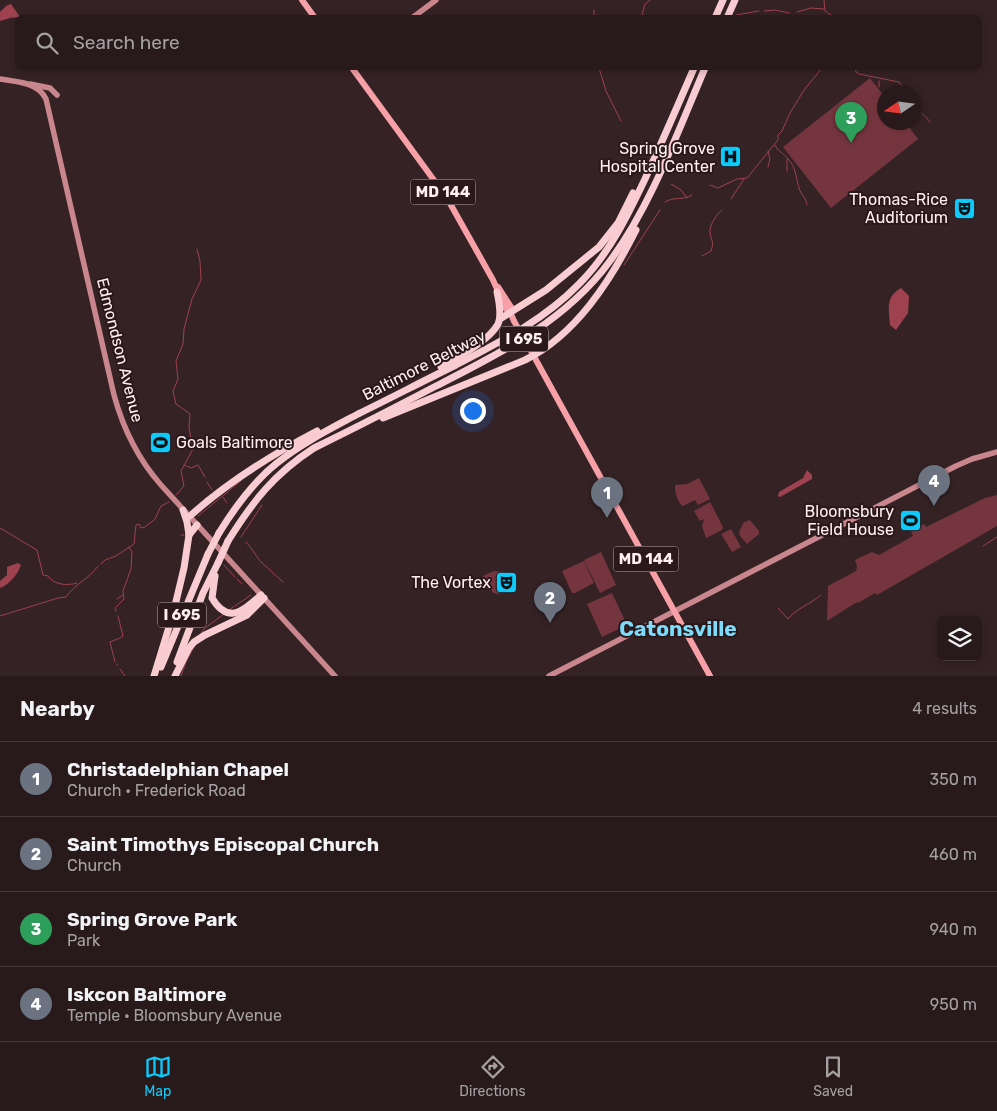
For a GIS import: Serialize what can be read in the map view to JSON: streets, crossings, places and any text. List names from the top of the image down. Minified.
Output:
{"streets":{"highway":["I 695","Baltimore Beltway"],"main road":["MD 144","Edmondson Avenue"]},"districts":["Catonsville"],"places":{"hospital":["Spring Grove Hospital Center"],"theatre":["Thomas-Rice Auditorium","The Vortex"],"sports":["Goals Baltimore","Bloomsbury Field House"]},"north":"left","page":{"search":"Search here","pins":["3","4","1","2"],"heading":["Nearby","4 results"],"list":[{"mark":"1","name":"Christadelphian Chapel","note":"Church · Frederick Road","value":"350 m"},{"mark":"2","name":"Saint Timothys Episcopal Church","note":"Church","value":"460 m"},{"mark":"3","name":"Spring Grove Park","note":"Park","value":"940 m"},{"mark":"4","name":"Iskcon Baltimore","note":"Temple · Bloomsbury Avenue","value":"950 m"}],"nav":["Map","Directions","Saved"]}}
